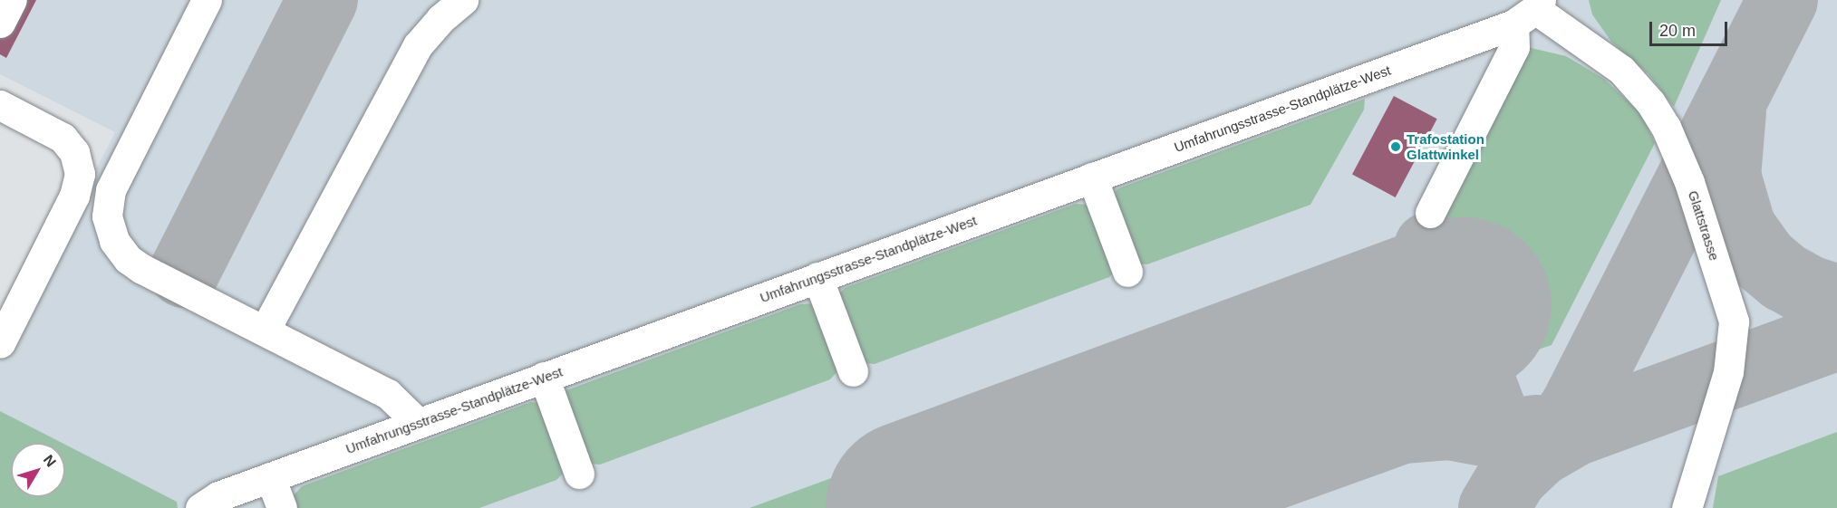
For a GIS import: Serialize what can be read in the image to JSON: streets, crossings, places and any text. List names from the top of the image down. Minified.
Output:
{"streets":{"lane":["Umfahrungsstrasse-Standplätze-West","Glattstrasse"]},"crossings":[["Umfahrungsstrasse-Standplätze-West","Glattstrasse"]],"places":["Trafostation Glattwinkel"],"scale_bar":"20 m","north":"top right"}
